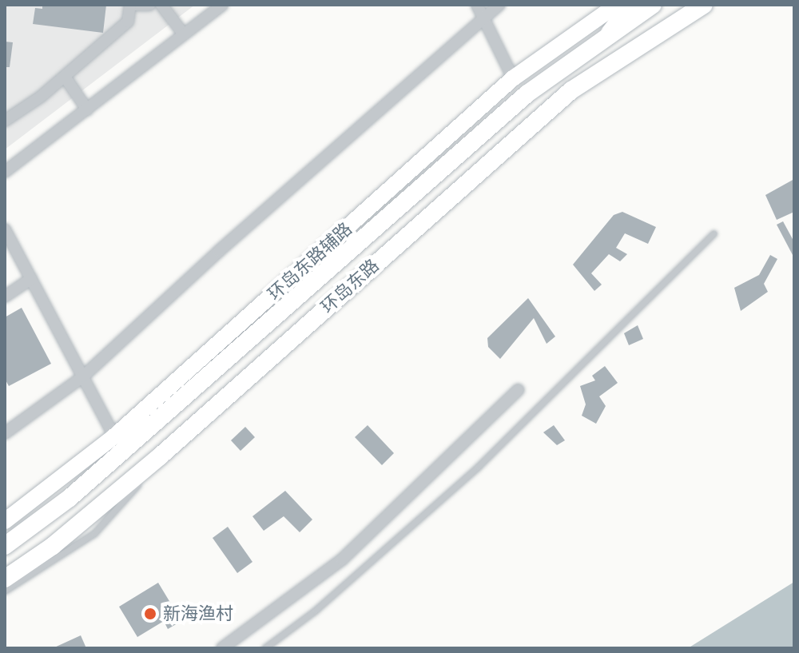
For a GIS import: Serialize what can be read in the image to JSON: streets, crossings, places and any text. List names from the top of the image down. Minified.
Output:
{"streets":{"main road":["环岛东路"],"street":["环岛东路辅路"]},"places":["新海渔村"]}
